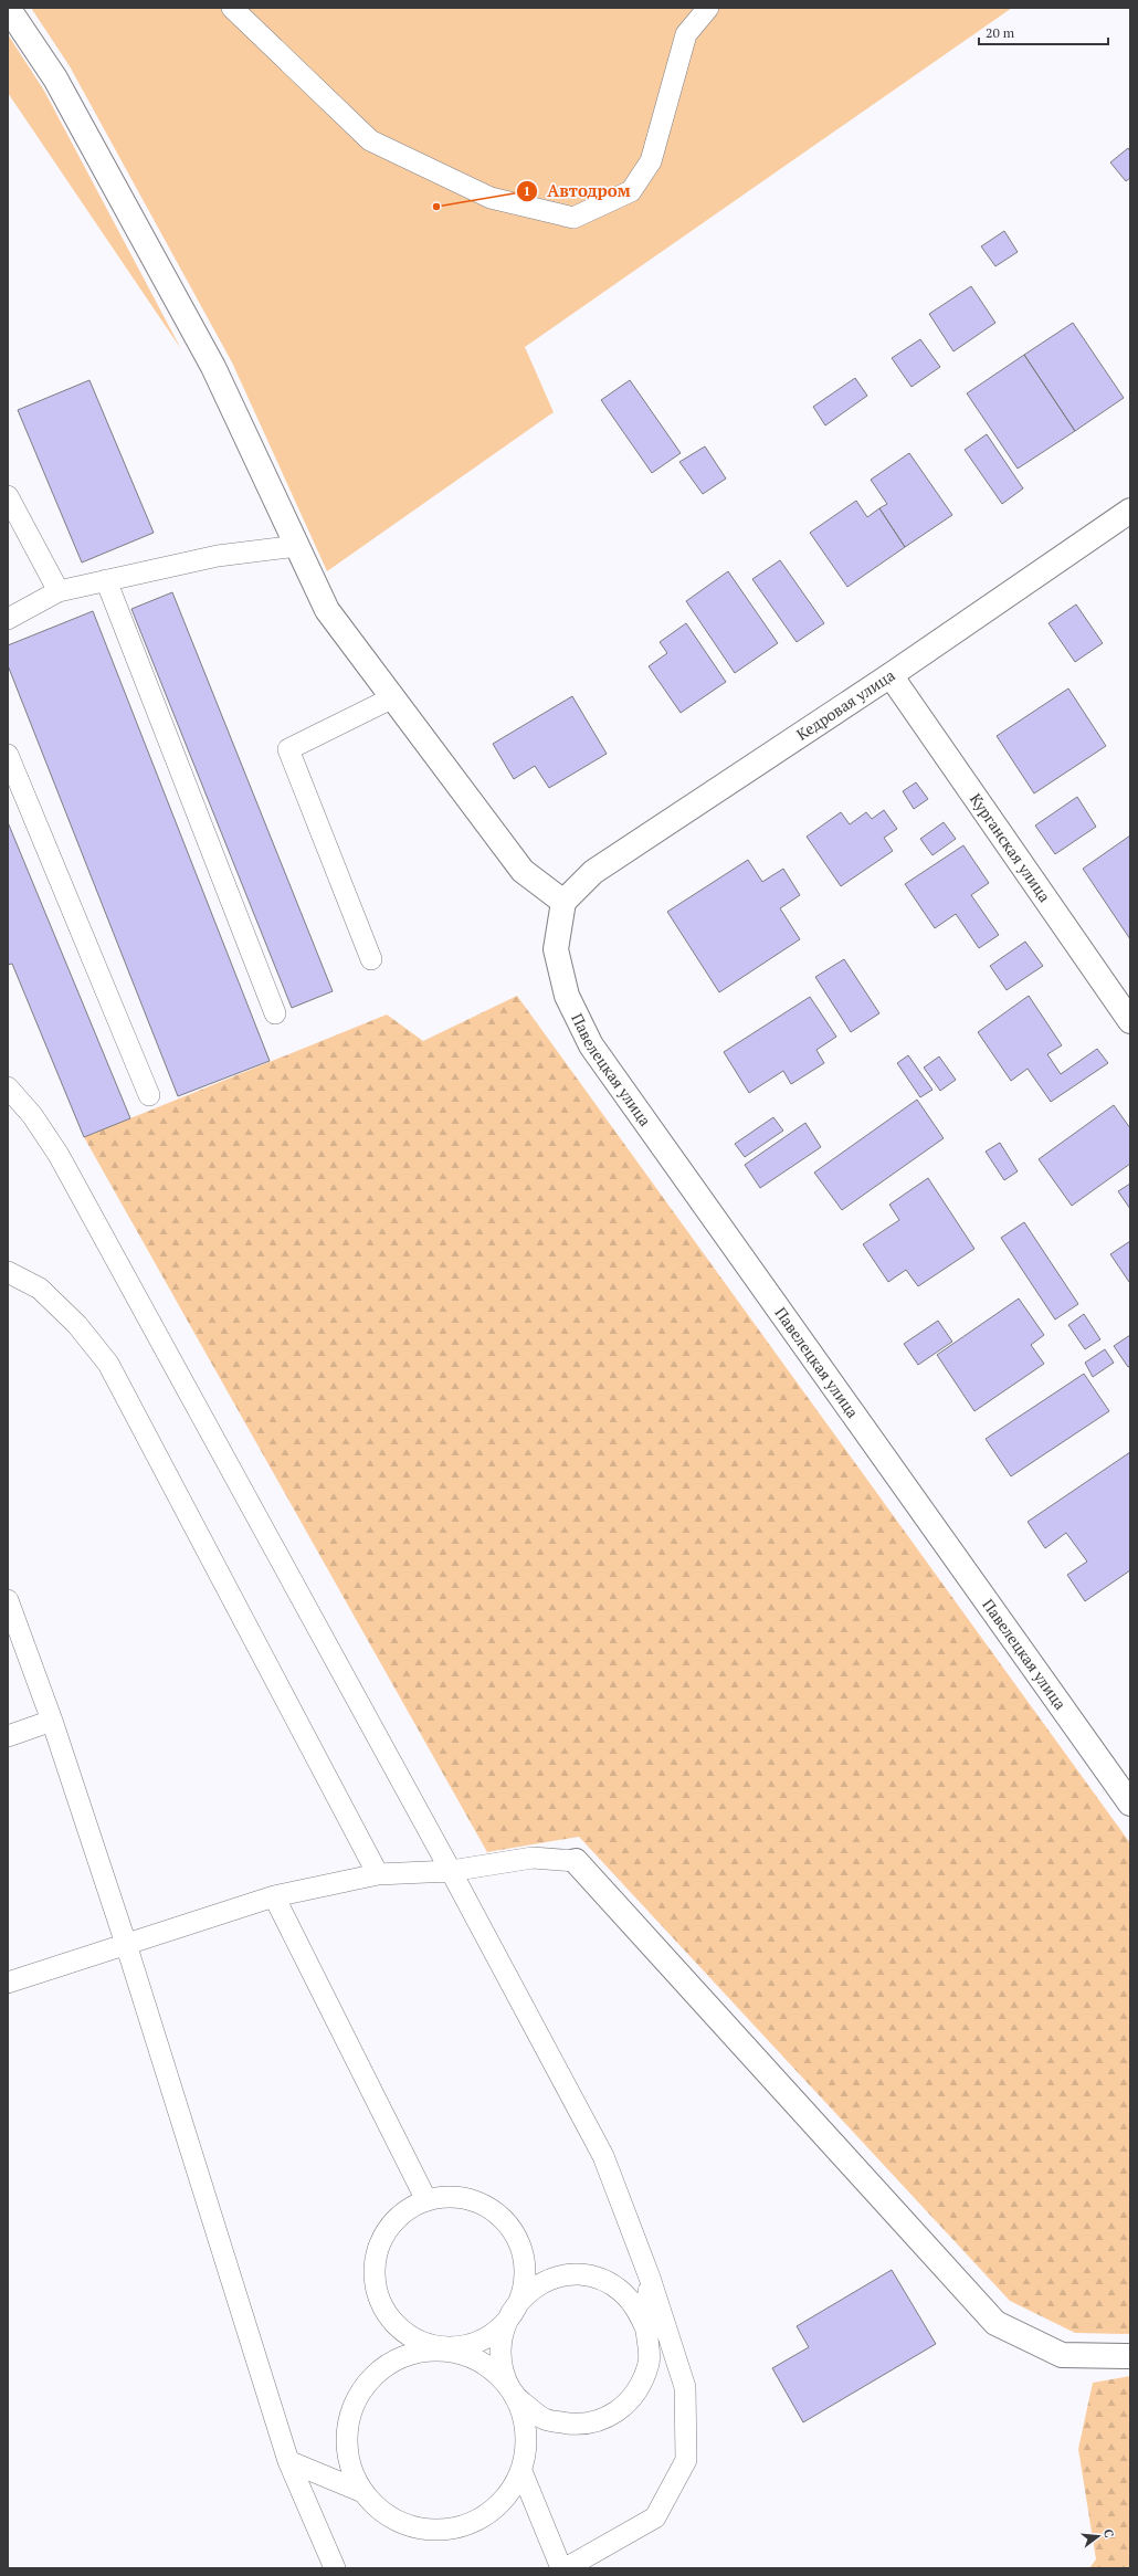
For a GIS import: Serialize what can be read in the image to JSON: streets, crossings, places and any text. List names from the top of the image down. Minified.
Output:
{"streets":{"street":["Кедровая улица","Курганская улица","Павелецкая улица"]},"crossings":[["Кедровая улица","Курганская улица"],["Кедровая улица","Павелецкая улица"]],"places":["Автодром"],"scale_bar":"20 m","north":"right"}
